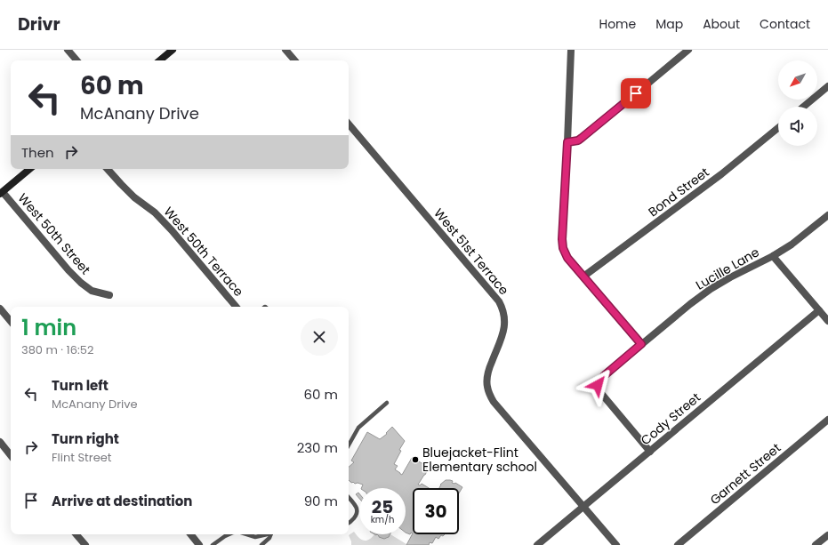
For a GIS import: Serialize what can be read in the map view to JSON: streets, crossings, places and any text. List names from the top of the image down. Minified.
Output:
{"streets":{"street":["Bond Street","West 50th Street","West 50th Terrace","West 51st Terrace","Lucille Lane","Cody Street","Garnett Street"]},"crossings":[["West 51st Terrace","Cody Street"],["Lucille Lane","Cody Street"]],"places":["Bluejacket-Flint Elementary school"],"north":"bottom left","page":{"header":"Drivr","nav":["Home","Map","About","Contact"],"turn":["60 m","McAnany Drive"],"then":"Then","heading":["1 min","380 m · 16:52"],"list":[{"name":"Turn left","note":"McAnany Drive","value":"60 m"},{"name":"Turn right","note":"Flint Street","value":"230 m"},{"name":"Arrive at destination","value":"90 m"}],"speed":"25 km/h","limit":"30"}}
